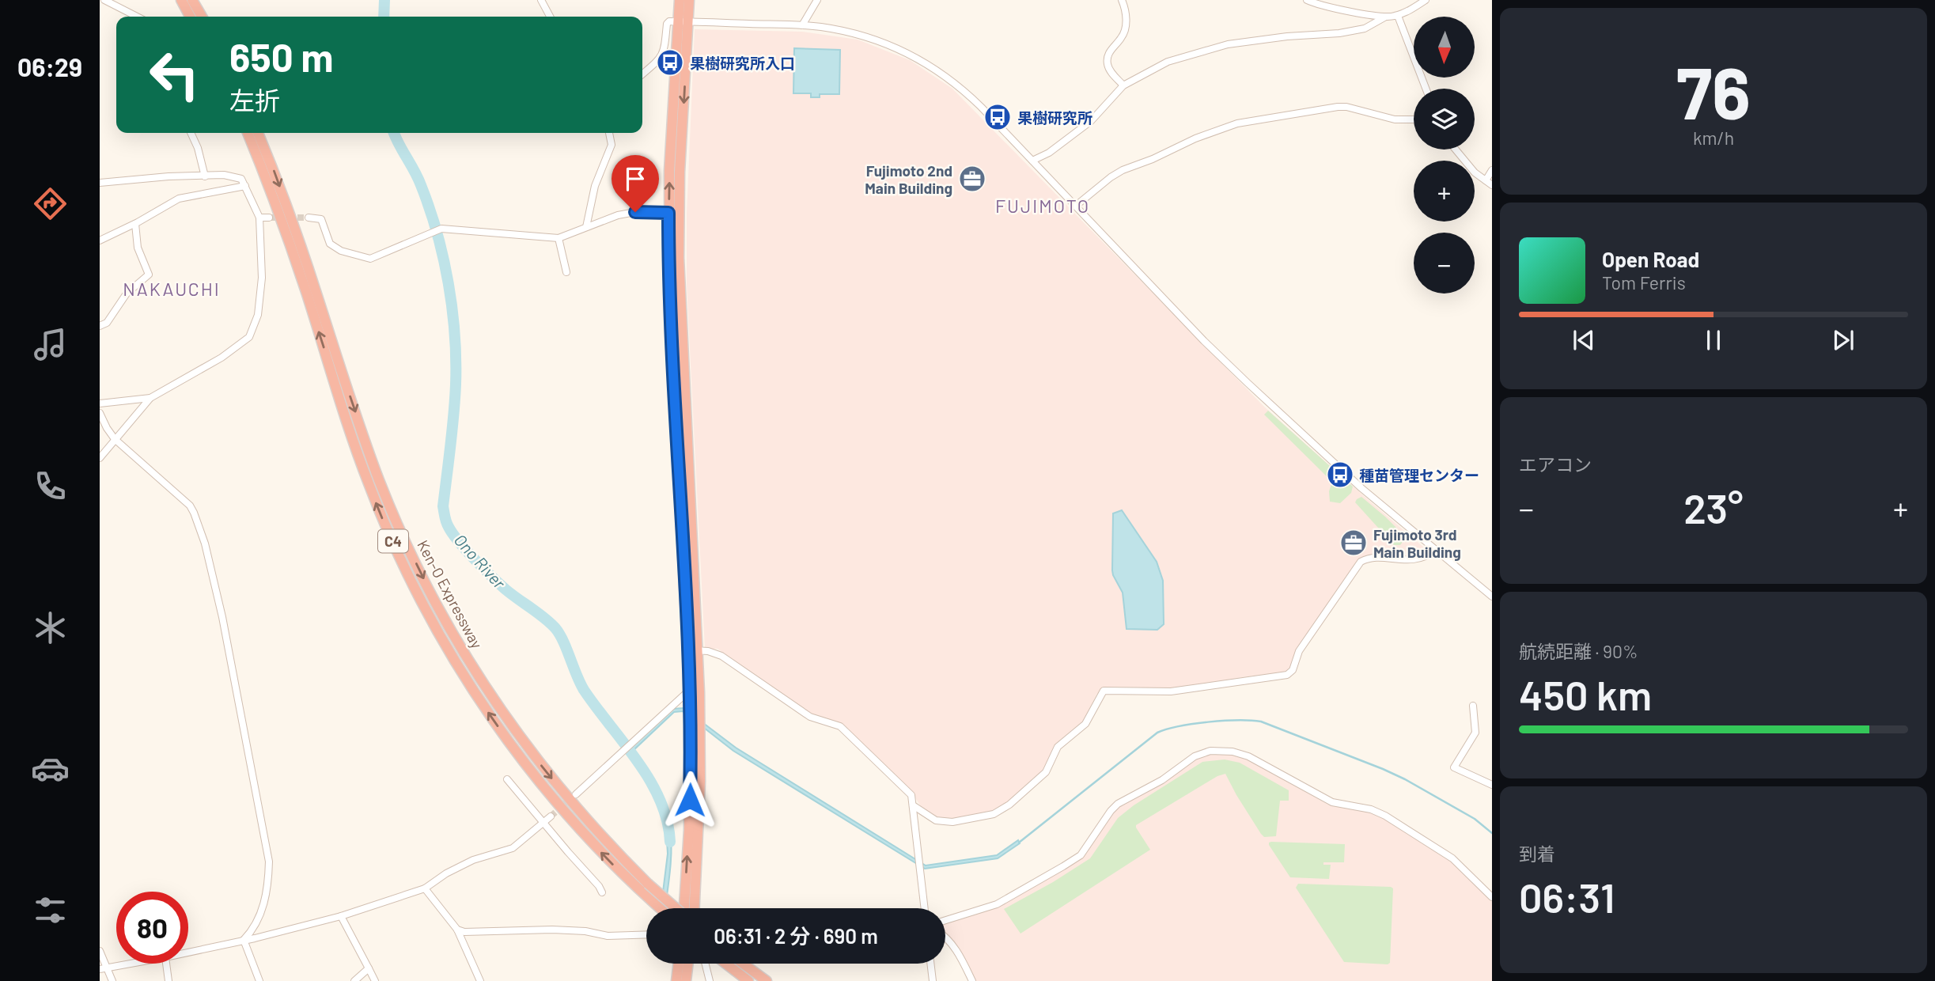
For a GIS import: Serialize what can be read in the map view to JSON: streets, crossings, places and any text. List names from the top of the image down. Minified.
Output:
{"streets":{"highway":["C4","Ken-O Expressway"]},"districts":["FUJIMOTO","NAKAUCHI"],"water":["Ono River"],"places":{"bus stop":["果樹研究所入口","果樹研究所","種苗管理センター"],"office":["Fujimoto 2nd Main Building","Fujimoto 3rd Main Building"]},"north":"bottom","page":{"tabs":"06:29","tile":[["76","km/h"],"エアコン",["航続距離 · 90%","450 km"],["到着","06:31"]],"map_buttons":["+","−"],"turn":["650 m","左折"],"song":["Open Road","Tom Ferris"],"heat":["−","23°","+"],"limit":"80","trip":"06:31 · 2 分 · 690 m"}}
